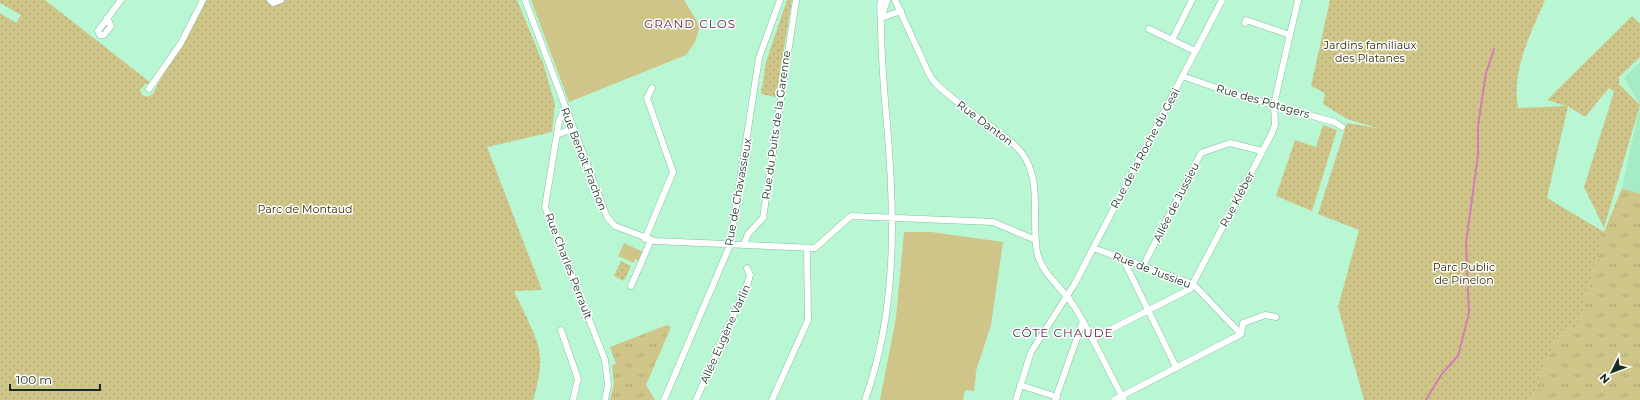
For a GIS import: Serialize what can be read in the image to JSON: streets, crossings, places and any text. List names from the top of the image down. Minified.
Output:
{"streets":{"street":["Rue des Potagers","Rue Danton","Rue du Puits de la Garenne","Rue de la Roche du Geai","Rue Benoît Frachon","Rue de Chavassieux","Rue Kléber","Allée de Jussieu","Rue Charles Perrault","Rue de Jussieu","Allée Eugène Varlin"]},"crossings":[["Rue des Potagers","Rue de la Roche du Geai"],["Rue des Potagers","Rue Kléber"],["Rue Danton","Rue de la Roche du Geai"],["Rue Danton","Rue Kléber"],["Rue du Puits de la Garenne","Rue Benoît Frachon"],["Rue de la Roche du Geai","Rue de Jussieu"],["Rue Benoît Frachon","Rue de Chavassieux"],["Rue Benoît Frachon","Rue Charles Perrault"],["Rue Kléber","Allée de Jussieu"],["Rue Kléber","Rue de Jussieu"],["Allée de Jussieu","Rue de Jussieu"]],"districts":["GRAND CLOS","CÔTE CHAUDE"],"parks":["Jardins familiaux des Platanes","Parc de Montaud","Parc Public de Pinelon"],"scale_bar":"100 m","north":"bottom left"}
